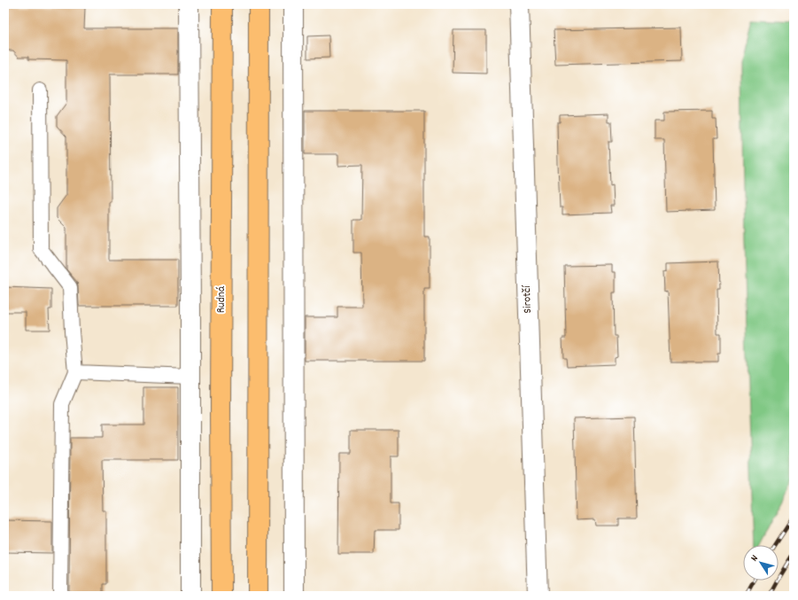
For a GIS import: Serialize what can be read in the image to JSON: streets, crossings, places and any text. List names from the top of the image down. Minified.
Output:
{"streets":{"highway":["Rudná"],"street":["Sirotčí"]},"north":"top left"}
